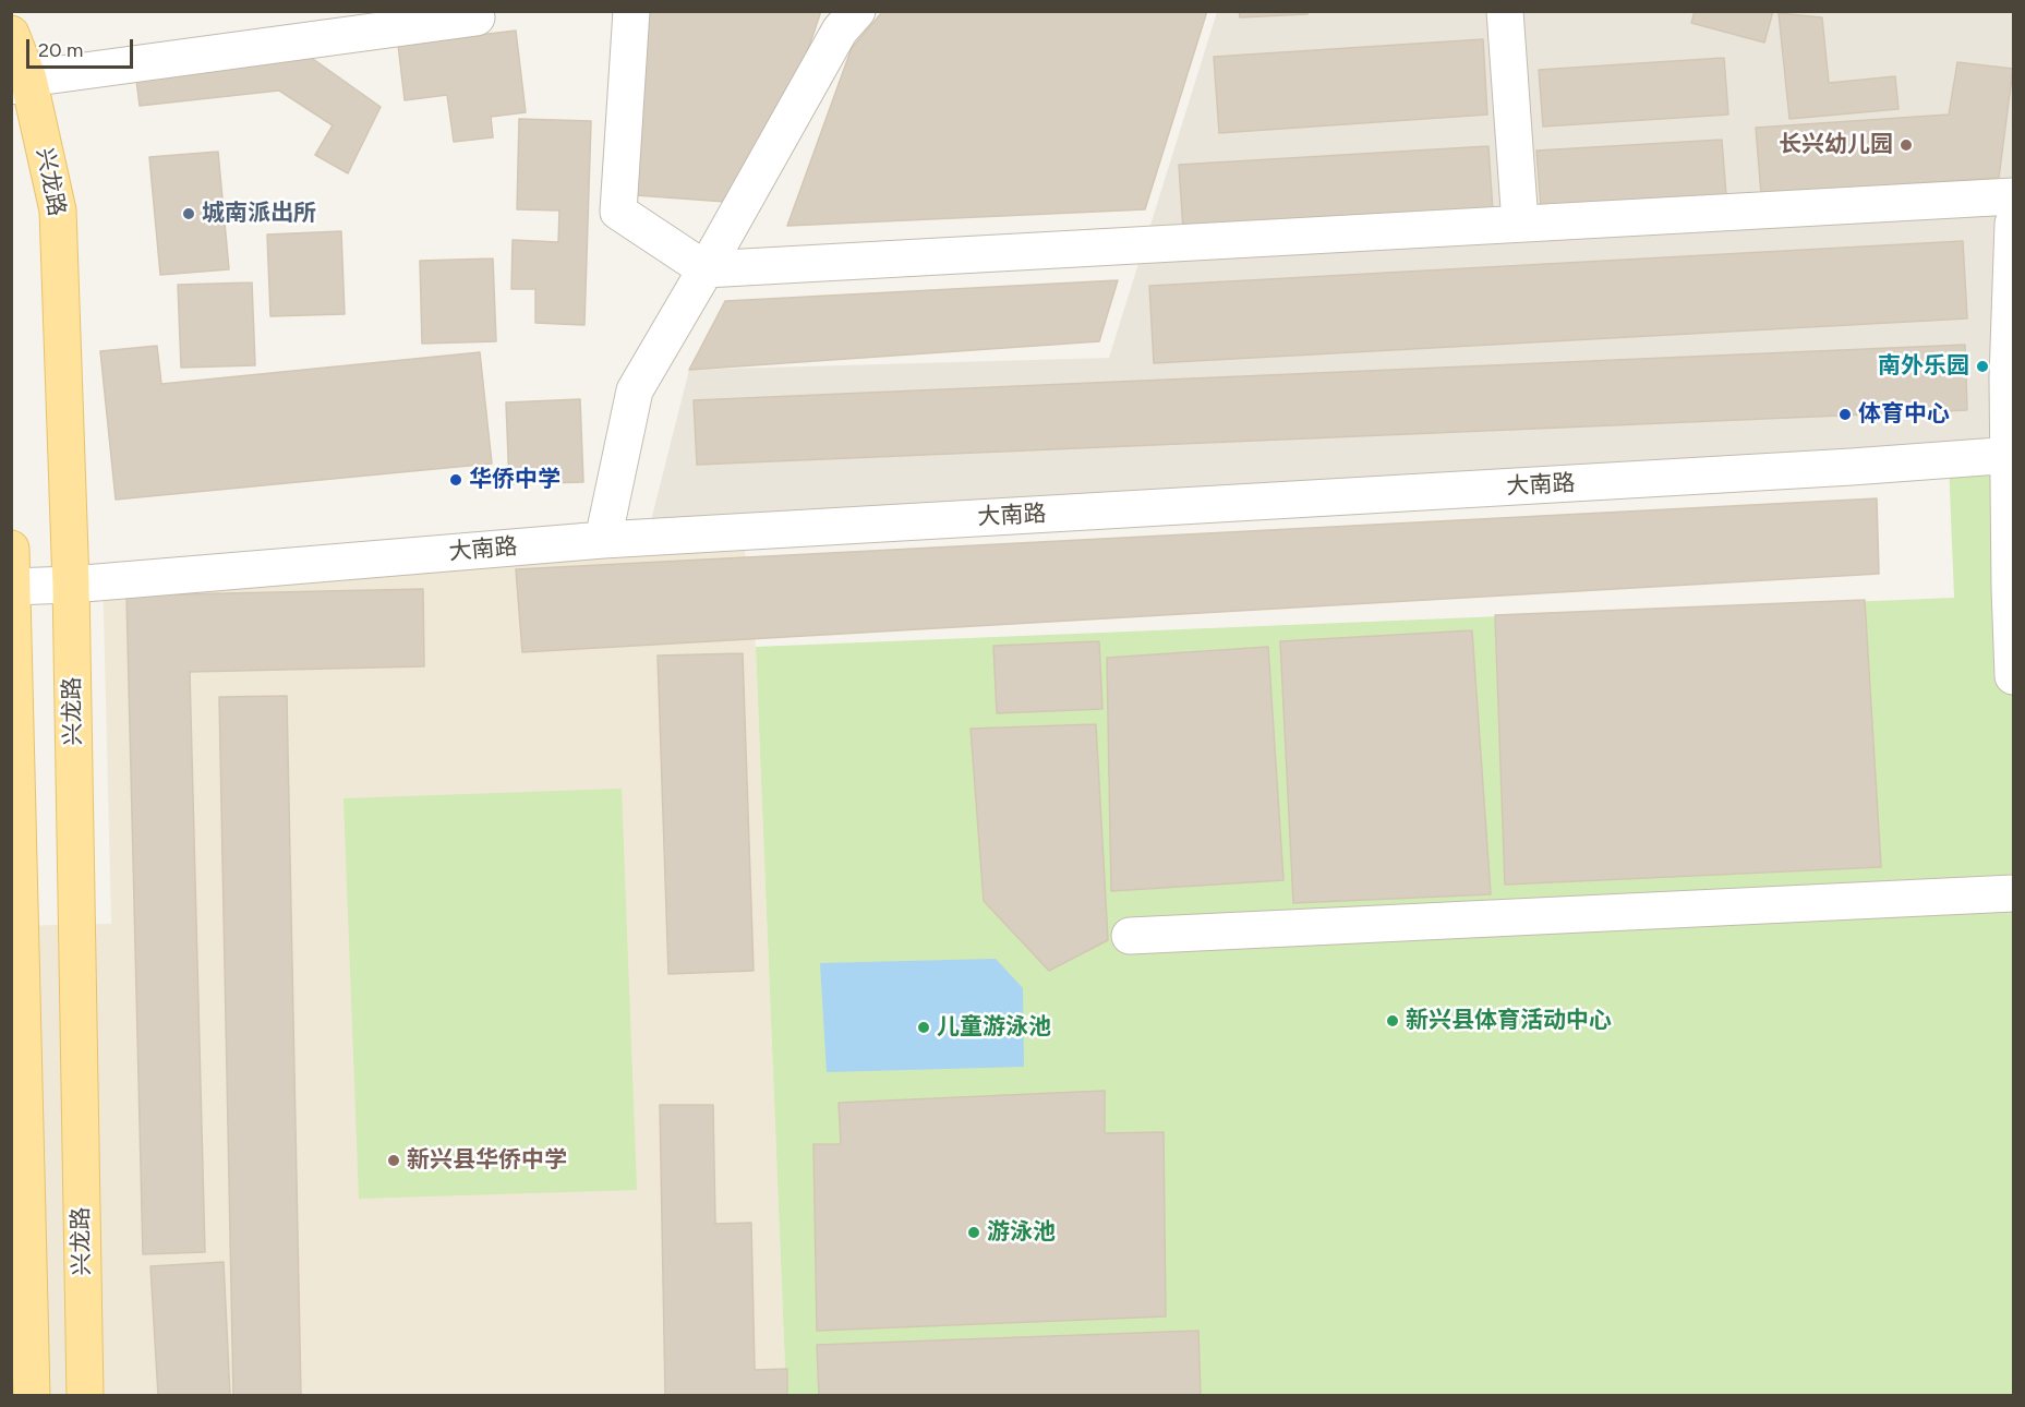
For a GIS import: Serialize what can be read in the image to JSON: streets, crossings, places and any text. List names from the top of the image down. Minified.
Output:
{"streets":{"main road":["兴龙路"],"street":["大南路"]},"crossings":[["兴龙路","大南路"]],"places":["长兴幼儿园","城南派出所","南外乐园","体育中心","华侨中学","新兴县体育活动中心","儿童游泳池","新兴县华侨中学","游泳池"],"scale_bar":"20 m"}
